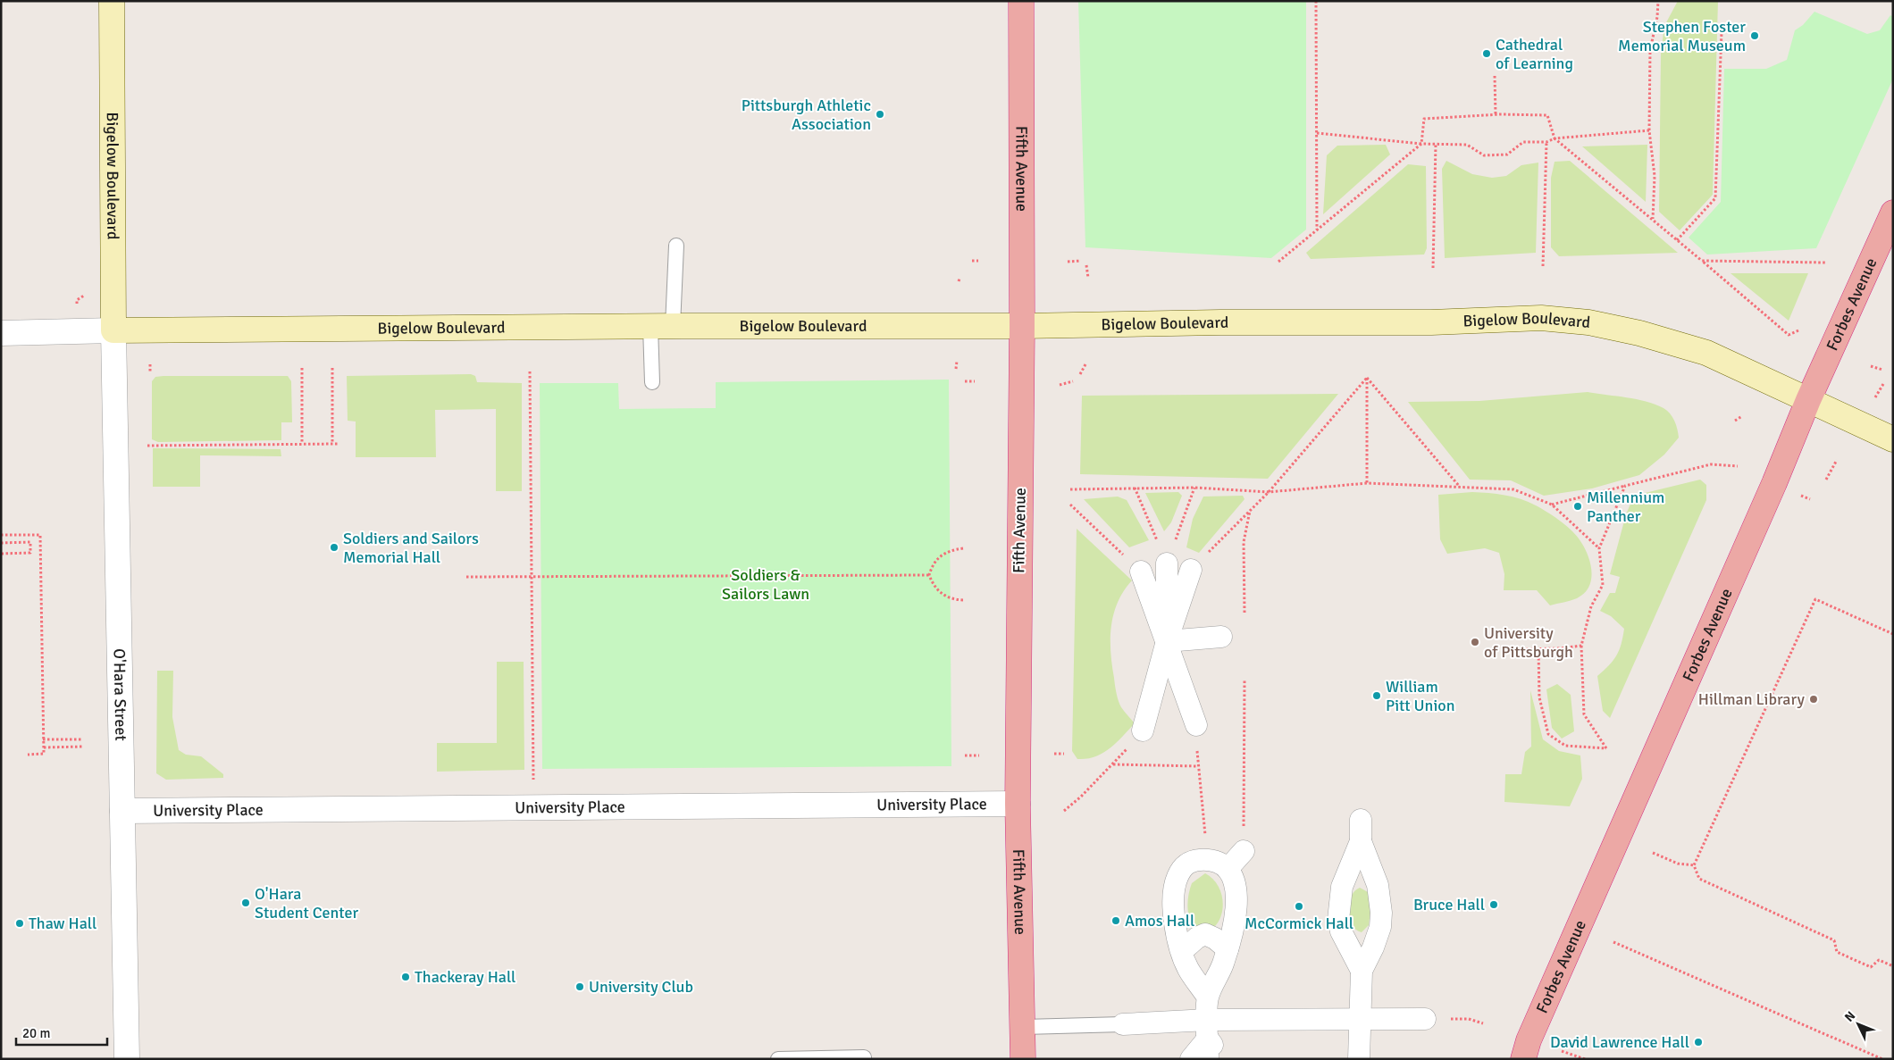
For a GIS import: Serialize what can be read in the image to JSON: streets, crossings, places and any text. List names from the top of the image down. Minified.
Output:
{"streets":{"highway":["Fifth Avenue","Forbes Avenue"],"main road":["Bigelow Boulevard"],"street":["O'Hara Street","University Place"]},"crossings":[["Fifth Avenue","Bigelow Boulevard"],["Fifth Avenue","University Place"],["Bigelow Boulevard","Forbes Avenue"],["Bigelow Boulevard","O'Hara Street"],["O'Hara Street","University Place"]],"parks":["Soldiers & Sailors Lawn"],"places":["Stephen Foster Memorial Museum","Cathedral of Learning","Pittsburgh Athletic Association","Millennium Panther","Soldiers and Sailors Memorial Hall","University of Pittsburgh","William Pitt Union","Hillman Library","O'Hara Student Center","Bruce Hall","McCormick Hall","Amos Hall","Thaw Hall","Thackeray Hall","University Club","David Lawrence Hall"],"scale_bar":"20 m","north":"top left"}
